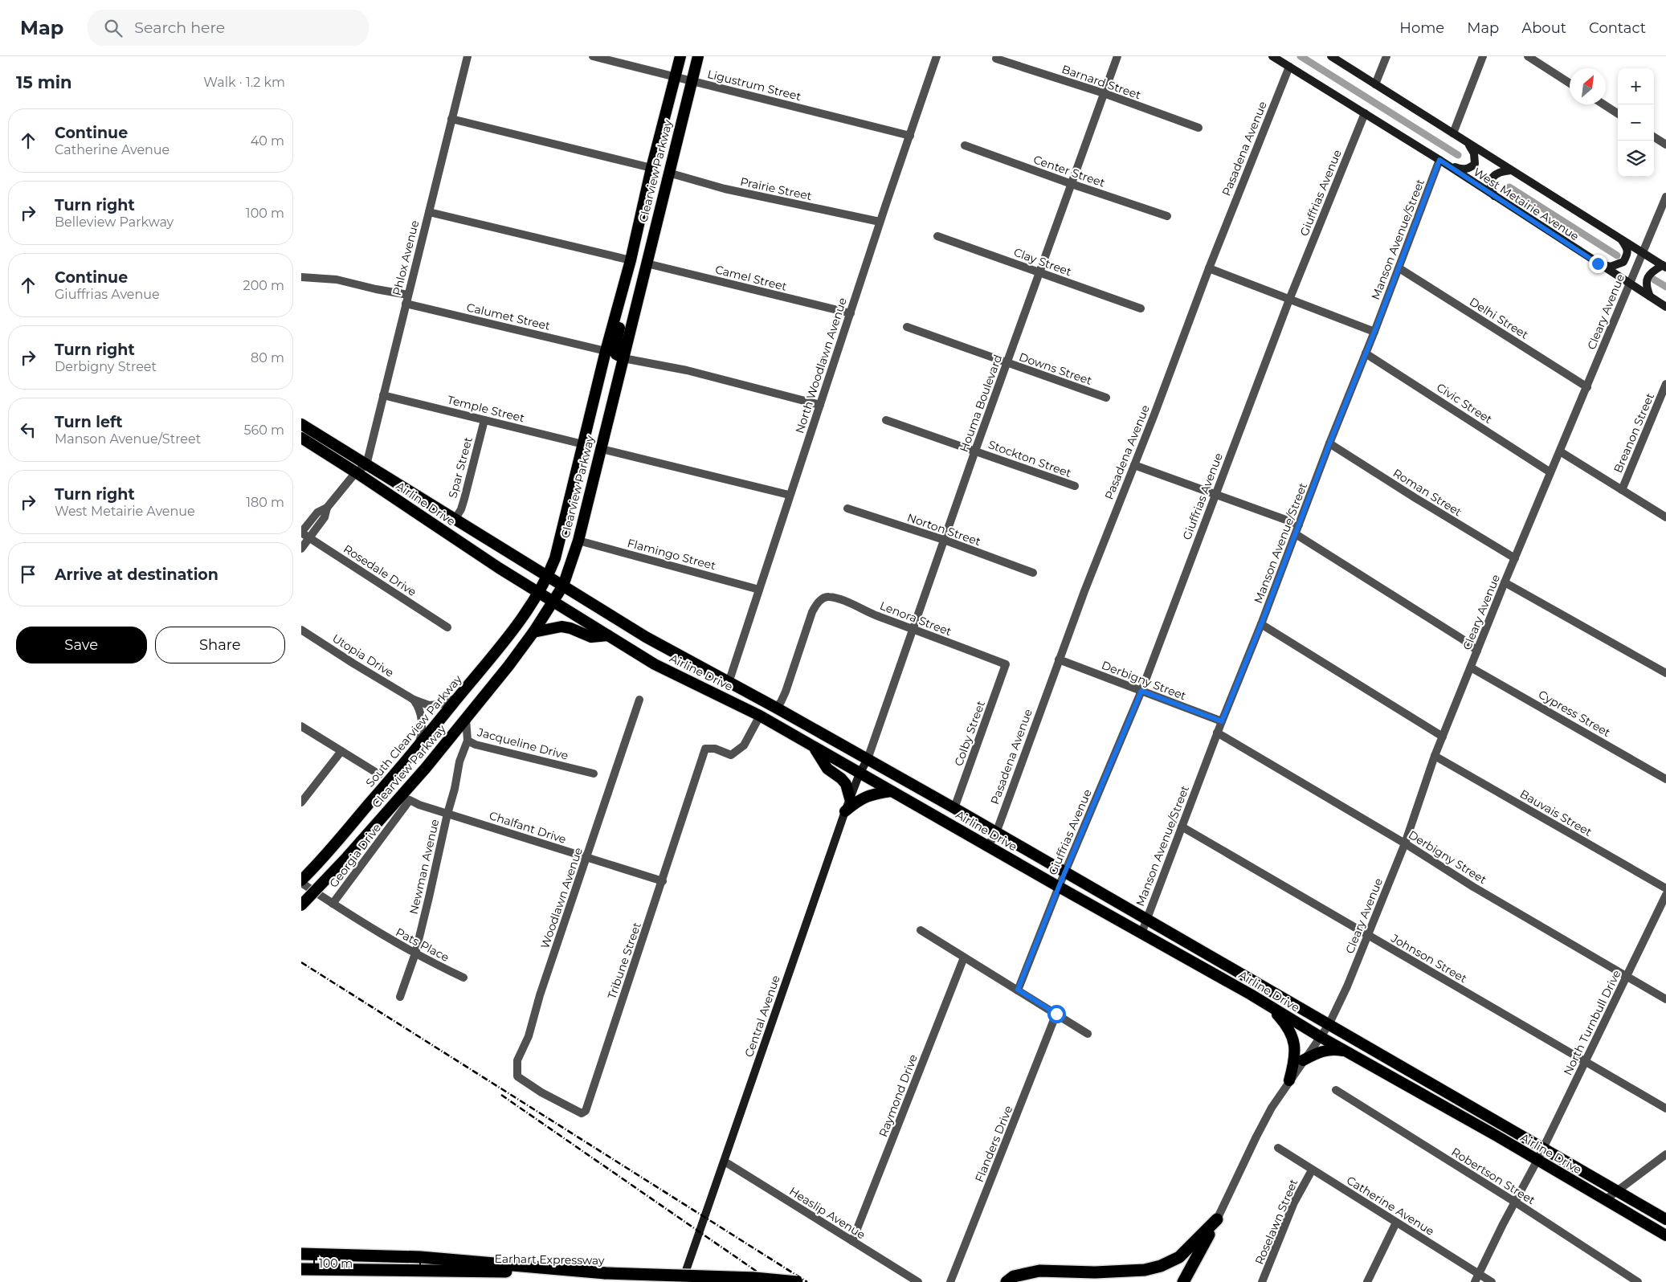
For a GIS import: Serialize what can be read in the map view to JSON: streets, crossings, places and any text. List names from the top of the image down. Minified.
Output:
{"streets":{"highway":["Clearview Parkway","Airline Drive","South Clearview Parkway","Earhart Expressway"],"main road":["West Metairie Avenue","Central Avenue"],"street":["Barnard Street","Ligustrum Street","Pasadena Avenue","Center Street","Prairie Street","Giuffrias Avenue","Manson Avenue/Street","Phlox Avenue","Clay Street","Camel Street","Cleary Avenue","Calumet Street","Delhi Street","North Woodlawn Avenue","Downs Street","Houma Boulevard","Civic Street","Temple Street","Breanon Street","Stockton Street","Spar Street","Roman Street","Norton Street","Flamingo Street","Rosedale Drive","Lenora Street","Utopia Drive","Derbigny Street","Cypress Street","Colby Street","Jacqueline Drive","Bauvais Street","Chalfant Drive","Georgia Drive","Newman Avenue","Woodlawn Avenue","Pats Place","Johnson Street","Tribune Street","North Turnbull Drive","Raymond Drive","Flanders Drive","Robertson Street","Catherine Avenue","Heaslip Avenue","Roselawn Street"]},"crossings":[["Barnard Street","Houma Boulevard"],["Ligustrum Street","Clearview Parkway"],["Ligustrum Street","North Woodlawn Avenue"],["Pasadena Avenue","West Metairie Avenue"],["Pasadena Avenue","Airline Drive"],["Pasadena Avenue","Derbigny Street"],["Clearview Parkway","Prairie Street"],["Clearview Parkway","Camel Street"],["Clearview Parkway","Calumet Street"],["Clearview Parkway","Temple Street"],["Clearview Parkway","Airline Drive"],["Clearview Parkway","Flamingo Street"],["Clearview Parkway","South Clearview Parkway"],["Clearview Parkway","Jacqueline Drive"],["Center Street","Houma Boulevard"],["Prairie Street","North Woodlawn Avenue"],["Giuffrias Avenue","West Metairie Avenue"],["Giuffrias Avenue","Airline Drive"],["Giuffrias Avenue","Derbigny Street"],["West Metairie Avenue","Manson Avenue/Street"],["West Metairie Avenue","Cleary Avenue"],["Manson Avenue/Street","Delhi Street"],["Manson Avenue/Street","Civic Street"],["Manson Avenue/Street","Roman Street"],["Manson Avenue/Street","Airline Drive"],["Manson Avenue/Street","Derbigny Street"],["Manson Avenue/Street","Johnson Street"],["Phlox Avenue","Calumet Street"],["Phlox Avenue","Temple Street"],["Phlox Avenue","Airline Drive"],["Clay Street","Houma Boulevard"],["Camel Street","North Woodlawn Avenue"],["Cleary Avenue","Delhi Street"],["Cleary Avenue","Civic Street"],["Cleary Avenue","Roman Street"],["Cleary Avenue","Airline Drive"],["Cleary Avenue","Derbigny Street"],["Cleary Avenue","Cypress Street"],["Cleary Avenue","Bauvais Street"],["Cleary Avenue","Johnson Street"],["North Woodlawn Avenue","Airline Drive"],["North Woodlawn Avenue","Flamingo Street"],["Downs Street","Houma Boulevard"],["Houma Boulevard","Stockton Street"],["Houma Boulevard","Airline Drive"],["Houma Boulevard","Norton Street"],["Houma Boulevard","Lenora Street"],["Houma Boulevard","Central Avenue"],["Temple Street","Spar Street"],["Spar Street","Airline Drive"],["Airline Drive","Lenora Street"],["Airline Drive","South Clearview Parkway"],["Airline Drive","Colby Street"],["Airline Drive","Tribune Street"],["Airline Drive","Central Avenue"],["Airline Drive","North Turnbull Drive"],["Lenora Street","Colby Street"],["Utopia Drive","South Clearview Parkway"],["Derbigny Street","North Turnbull Drive"],["South Clearview Parkway","Pats Place"],["Jacqueline Drive","Newman Avenue"],["Chalfant Drive","Georgia Drive"],["Chalfant Drive","Newman Avenue"],["Chalfant Drive","Woodlawn Avenue"],["Chalfant Drive","Tribune Street"],["Georgia Drive","Pats Place"],["Newman Avenue","Pats Place"],["Woodlawn Avenue","Tribune Street"],["Johnson Street","North Turnbull Drive"],["Central Avenue","Heaslip Avenue"],["North Turnbull Drive","Robertson Street"],["North Turnbull Drive","Catherine Avenue"],["Raymond Drive","Heaslip Avenue"],["Catherine Avenue","Roselawn Street"]],"scale_bar":"100 m","north":"top right","page":{"header":"Map","search":"Search here","nav":["Home","Map","About","Contact"],"heading":["15 min","Walk · 1.2 km"],"map_buttons":["+","−"],"list":[["Continue","Catherine Avenue","40 m"],["Turn right","Belleview Parkway","100 m"],["Continue","Giuffrias Avenue","200 m"],["Turn right","Derbigny Street","80 m"],["Turn left","Manson Avenue/Street","560 m"],["Turn right","West Metairie Avenue","180 m"],"Arrive at destination"],"buttons":["Save","Share"],"scale":"100 m"}}
